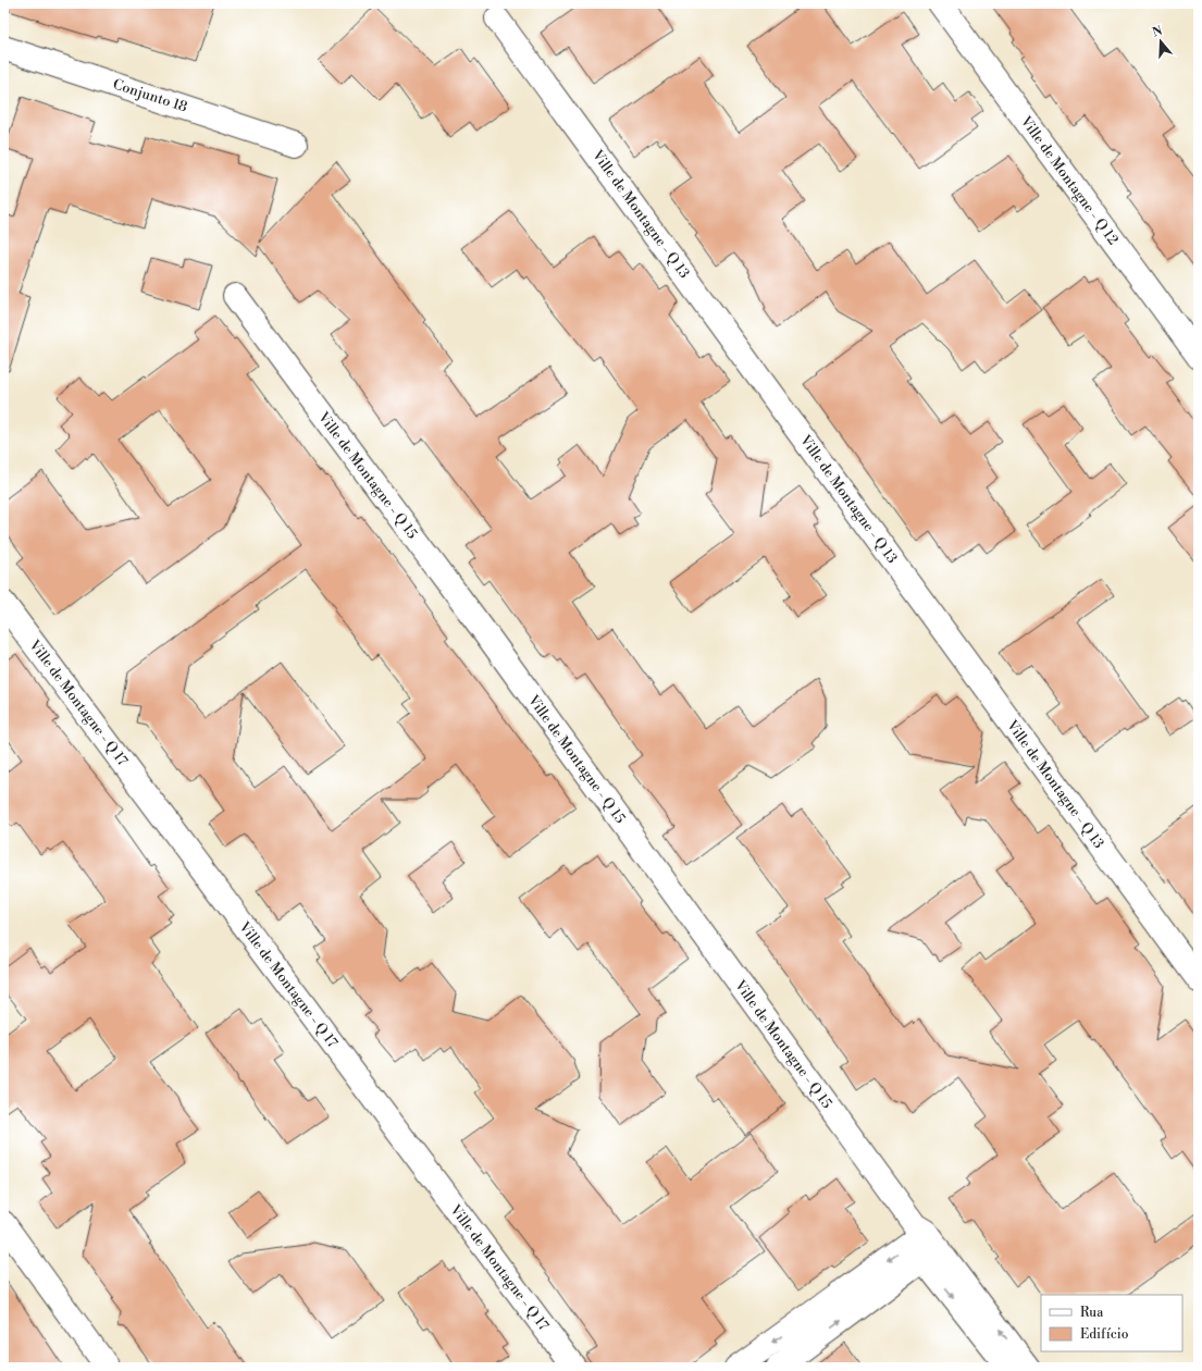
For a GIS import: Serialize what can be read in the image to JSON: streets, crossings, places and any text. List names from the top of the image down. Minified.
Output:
{"streets":{"street":["Conjunto 18","Ville de Montagne - Q 12","Ville de Montagne - Q 13","Ville de Montagne - Q 15","Ville de Montagne - Q 17"]},"legend":["Rua","Edifício"],"north":"top"}
